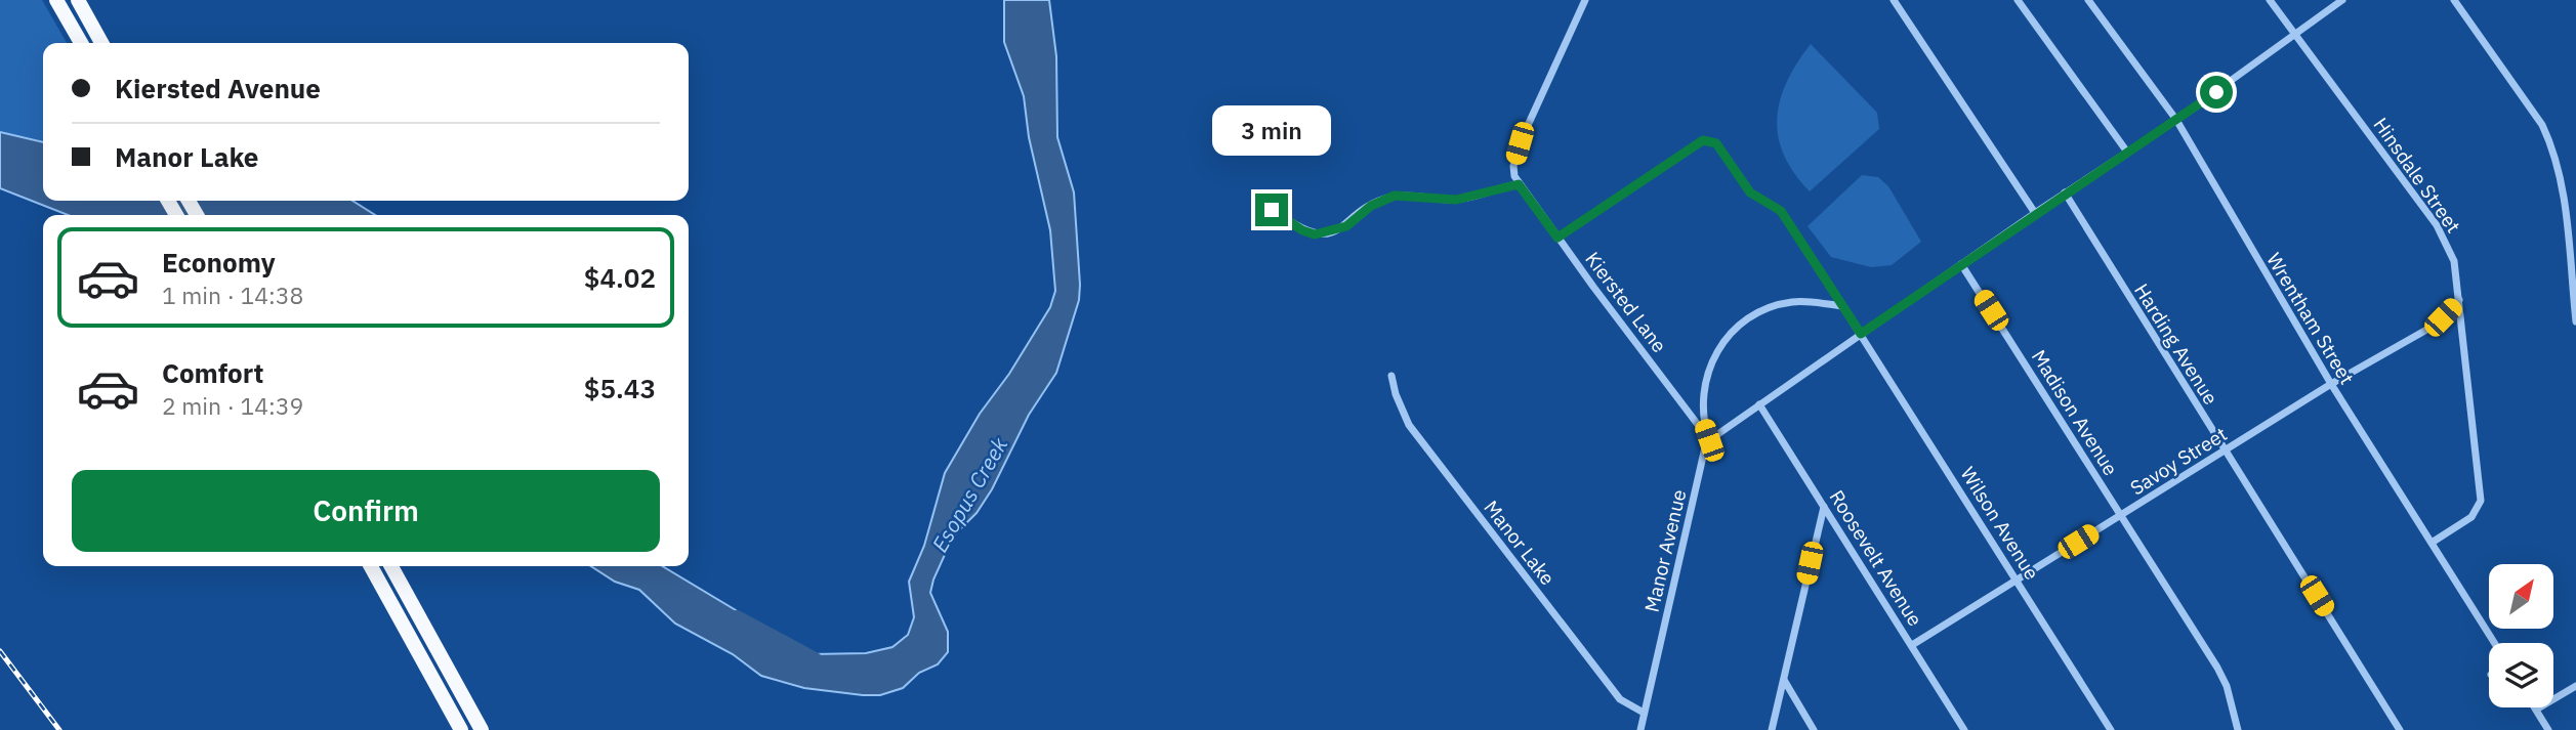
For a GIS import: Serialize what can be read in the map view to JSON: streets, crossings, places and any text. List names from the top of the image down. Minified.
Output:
{"streets":{"street":["Hinsdale Street","Kiersted Lane","Wrentham Street","Harding Avenue","Madison Avenue","Savoy Street","Wilson Avenue","Manor Lake","Manor Avenue","Roosevelt Avenue"]},"crossings":[["Hinsdale Street","Wrentham Street"],["Hinsdale Street","Savoy Street"],["Kiersted Lane","Wilson Avenue"],["Kiersted Lane","Manor Avenue"],["Wrentham Street","Savoy Street"],["Harding Avenue","Savoy Street"],["Madison Avenue","Savoy Street"],["Savoy Street","Wilson Avenue"],["Savoy Street","Roosevelt Avenue"],["Manor Lake","Manor Avenue"]],"water":["Esopus Creek"],"north":"top right","page":{"banner":["Kiersted Avenue","Manor Lake"],"bubble":"3 min","list":[{"name":"Economy","note":"1 min · 14:38","value":"$4.02"},{"name":"Comfort","note":"2 min · 14:39","value":"$5.43"}],"buttons":"Confirm"}}
